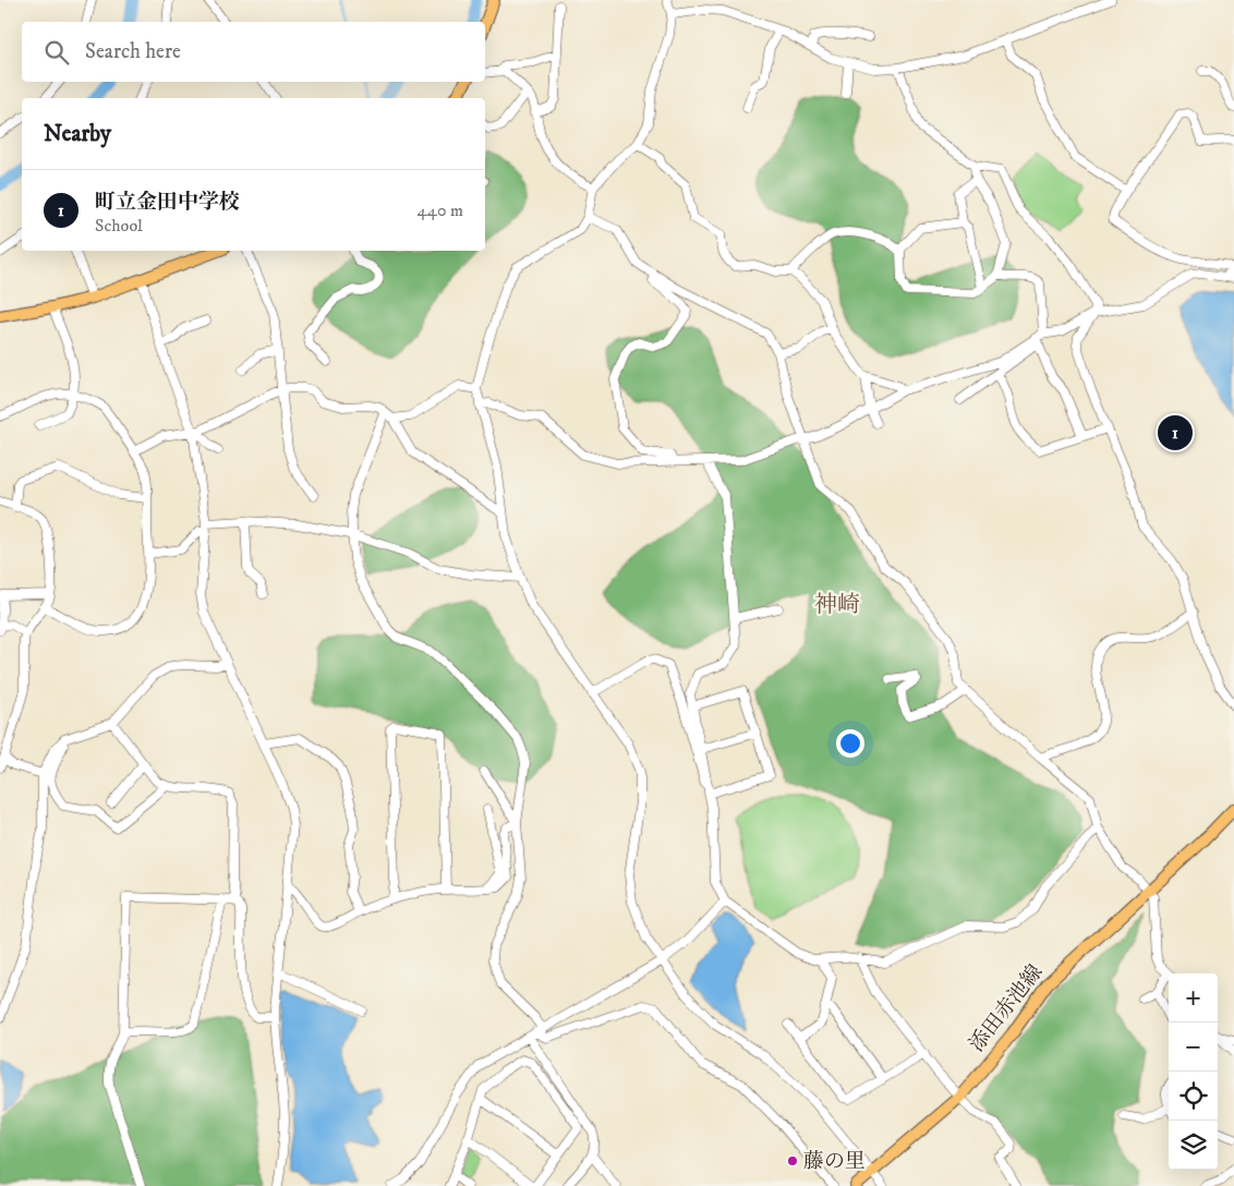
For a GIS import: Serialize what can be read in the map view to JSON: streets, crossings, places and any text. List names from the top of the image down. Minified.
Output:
{"streets":{"main road":["添田赤池線"]},"districts":["神崎"],"places":["藤の里"],"page":{"search":"Search here","heading":"Nearby","list":[{"mark":"1","name":"町立金田中学校","note":"School","value":"440 m"}],"pins":"1","map_buttons":["+","−"]}}
